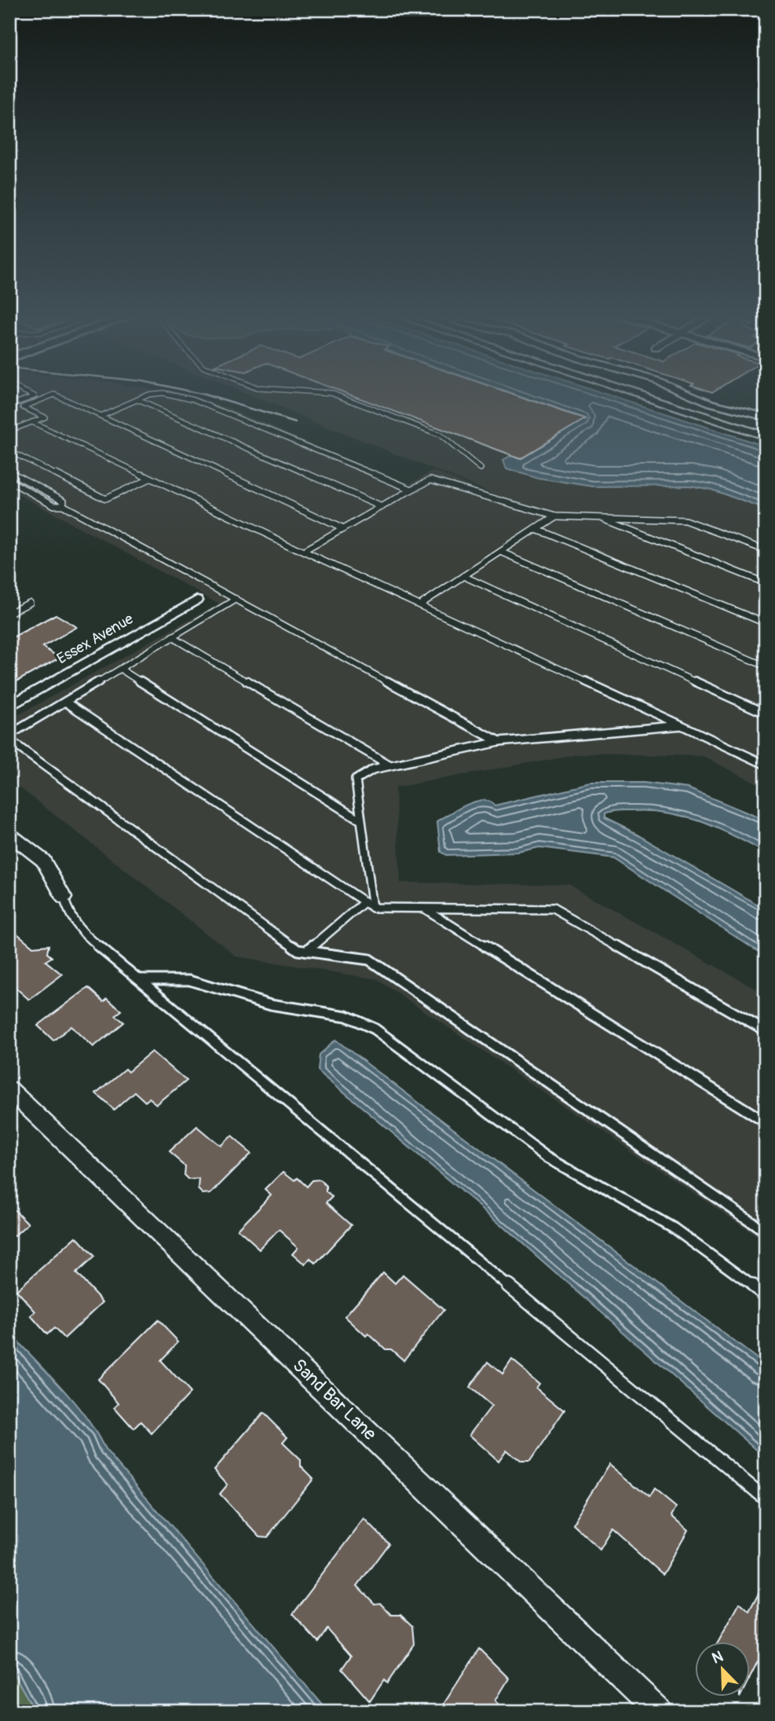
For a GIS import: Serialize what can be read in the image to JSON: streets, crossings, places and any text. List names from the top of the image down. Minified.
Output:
{"streets":{"street":["Essex Avenue","Sand Bar Lane"]},"north":"top left"}
